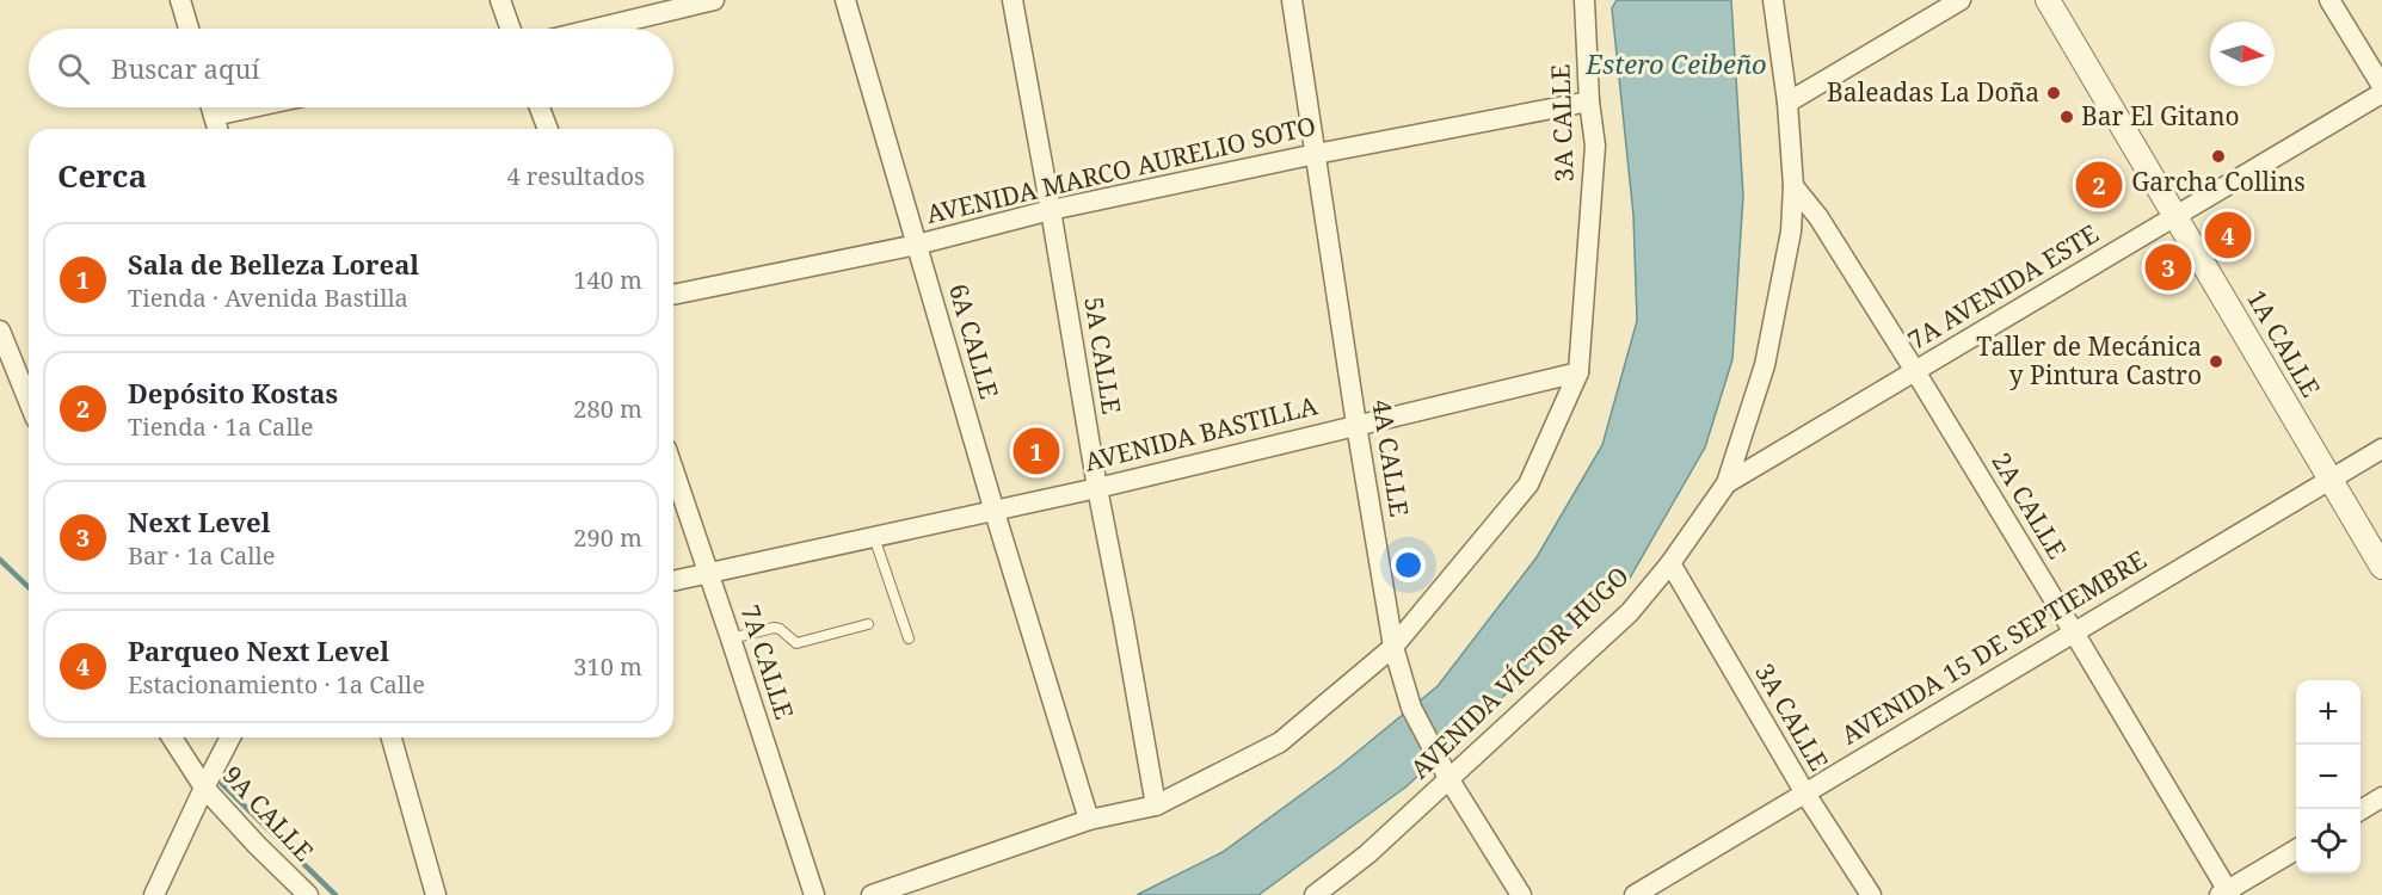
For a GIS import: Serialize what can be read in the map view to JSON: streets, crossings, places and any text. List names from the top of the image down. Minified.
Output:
{"streets":{"street":["3A CALLE","AVENIDA MARCO AURELIO SOTO","7A AVENIDA ESTE","6A CALLE","1A CALLE","5A CALLE","AVENIDA BASTILLA","4A CALLE","2A CALLE","AVENIDA 15 DE SEPTIEMBRE","7A CALLE","AVENIDA VÍCTOR HUGO","9A CALLE"]},"crossings":[["3A CALLE","AVENIDA MARCO AURELIO SOTO"],["3A CALLE","6A CALLE"],["3A CALLE","5A CALLE"],["3A CALLE","AVENIDA BASTILLA"],["3A CALLE","4A CALLE"],["3A CALLE","AVENIDA 15 DE SEPTIEMBRE"],["3A CALLE","AVENIDA VÍCTOR HUGO"],["AVENIDA MARCO AURELIO SOTO","6A CALLE"],["AVENIDA MARCO AURELIO SOTO","5A CALLE"],["AVENIDA MARCO AURELIO SOTO","4A CALLE"],["7A AVENIDA ESTE","1A CALLE"],["7A AVENIDA ESTE","2A CALLE"],["7A AVENIDA ESTE","AVENIDA VÍCTOR HUGO"],["6A CALLE","AVENIDA BASTILLA"],["1A CALLE","AVENIDA 15 DE SEPTIEMBRE"],["5A CALLE","AVENIDA BASTILLA"],["AVENIDA BASTILLA","4A CALLE"],["AVENIDA BASTILLA","7A CALLE"],["4A CALLE","AVENIDA VÍCTOR HUGO"],["2A CALLE","AVENIDA 15 DE SEPTIEMBRE"],["2A CALLE","AVENIDA VÍCTOR HUGO"]],"water":["Estero Ceibeño"],"places":["Baleadas La Doña","Bar El Gitano","Garcha Collins","Taller de Mecánica y Pintura Castro"],"north":"right","page":{"search":"Buscar aquí","heading":["Cerca","4 resultados"],"pins":["2","4","3","1"],"list":[{"mark":"1","name":"Sala de Belleza Loreal","note":"Tienda · Avenida Bastilla","value":"140 m"},{"mark":"2","name":"Depósito Kostas","note":"Tienda · 1a Calle","value":"280 m"},{"mark":"3","name":"Next Level","note":"Bar · 1a Calle","value":"290 m"},{"mark":"4","name":"Parqueo Next Level","note":"Estacionamiento · 1a Calle","value":"310 m"}],"map_buttons":["+","−"]}}
